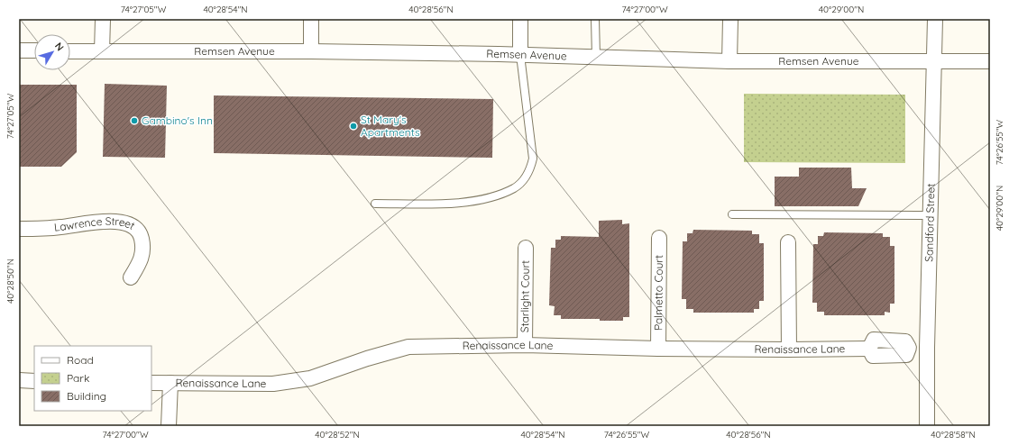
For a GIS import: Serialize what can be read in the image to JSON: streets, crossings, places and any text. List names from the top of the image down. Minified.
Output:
{"streets":{"street":["Remsen Avenue","Sandford Street","Lawrence Street","Palmetto Court","Starlight Court","Renaissance Lane"]},"crossings":[["Remsen Avenue","Sandford Street"],["Sandford Street","Renaissance Lane"],["Palmetto Court","Renaissance Lane"],["Starlight Court","Renaissance Lane"]],"places":["Gambino's Inn","St Mary's Apartments"],"legend":["Road","Park","Building"],"north":"top right","coordinates":["74°27'05\"W","40°28'54\"N","40°28'56\"N","74°27'00\"W","40°29'00\"N","74°26'55\"W","40°28'50\"N","40°28'52\"N","40°28'58\"N"]}
